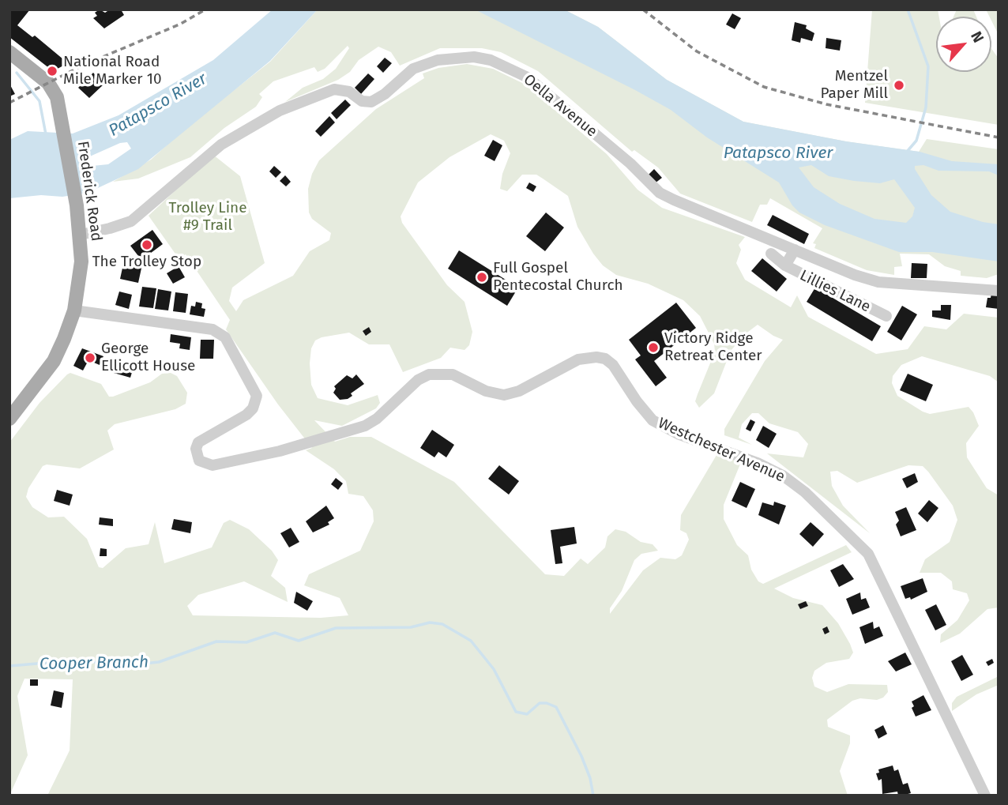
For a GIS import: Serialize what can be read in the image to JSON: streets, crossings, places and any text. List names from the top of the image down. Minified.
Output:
{"streets":{"main road":["Frederick Road"],"street":["Oella Avenue","Lillies Lane","Westchester Avenue"]},"crossings":[["Oella Avenue","Frederick Road"],["Oella Avenue","Lillies Lane"],["Frederick Road","Westchester Avenue"]],"water":["Patapsco River","Cooper Branch"],"parks":["Trolley Line #9 Trail"],"places":["National Road Mile Marker 10","Mentzel Paper Mill","The Trolley Stop","Full Gospel Pentecostal Church","Victory Ridge Retreat Center","George Ellicott House"],"north":"top right"}
